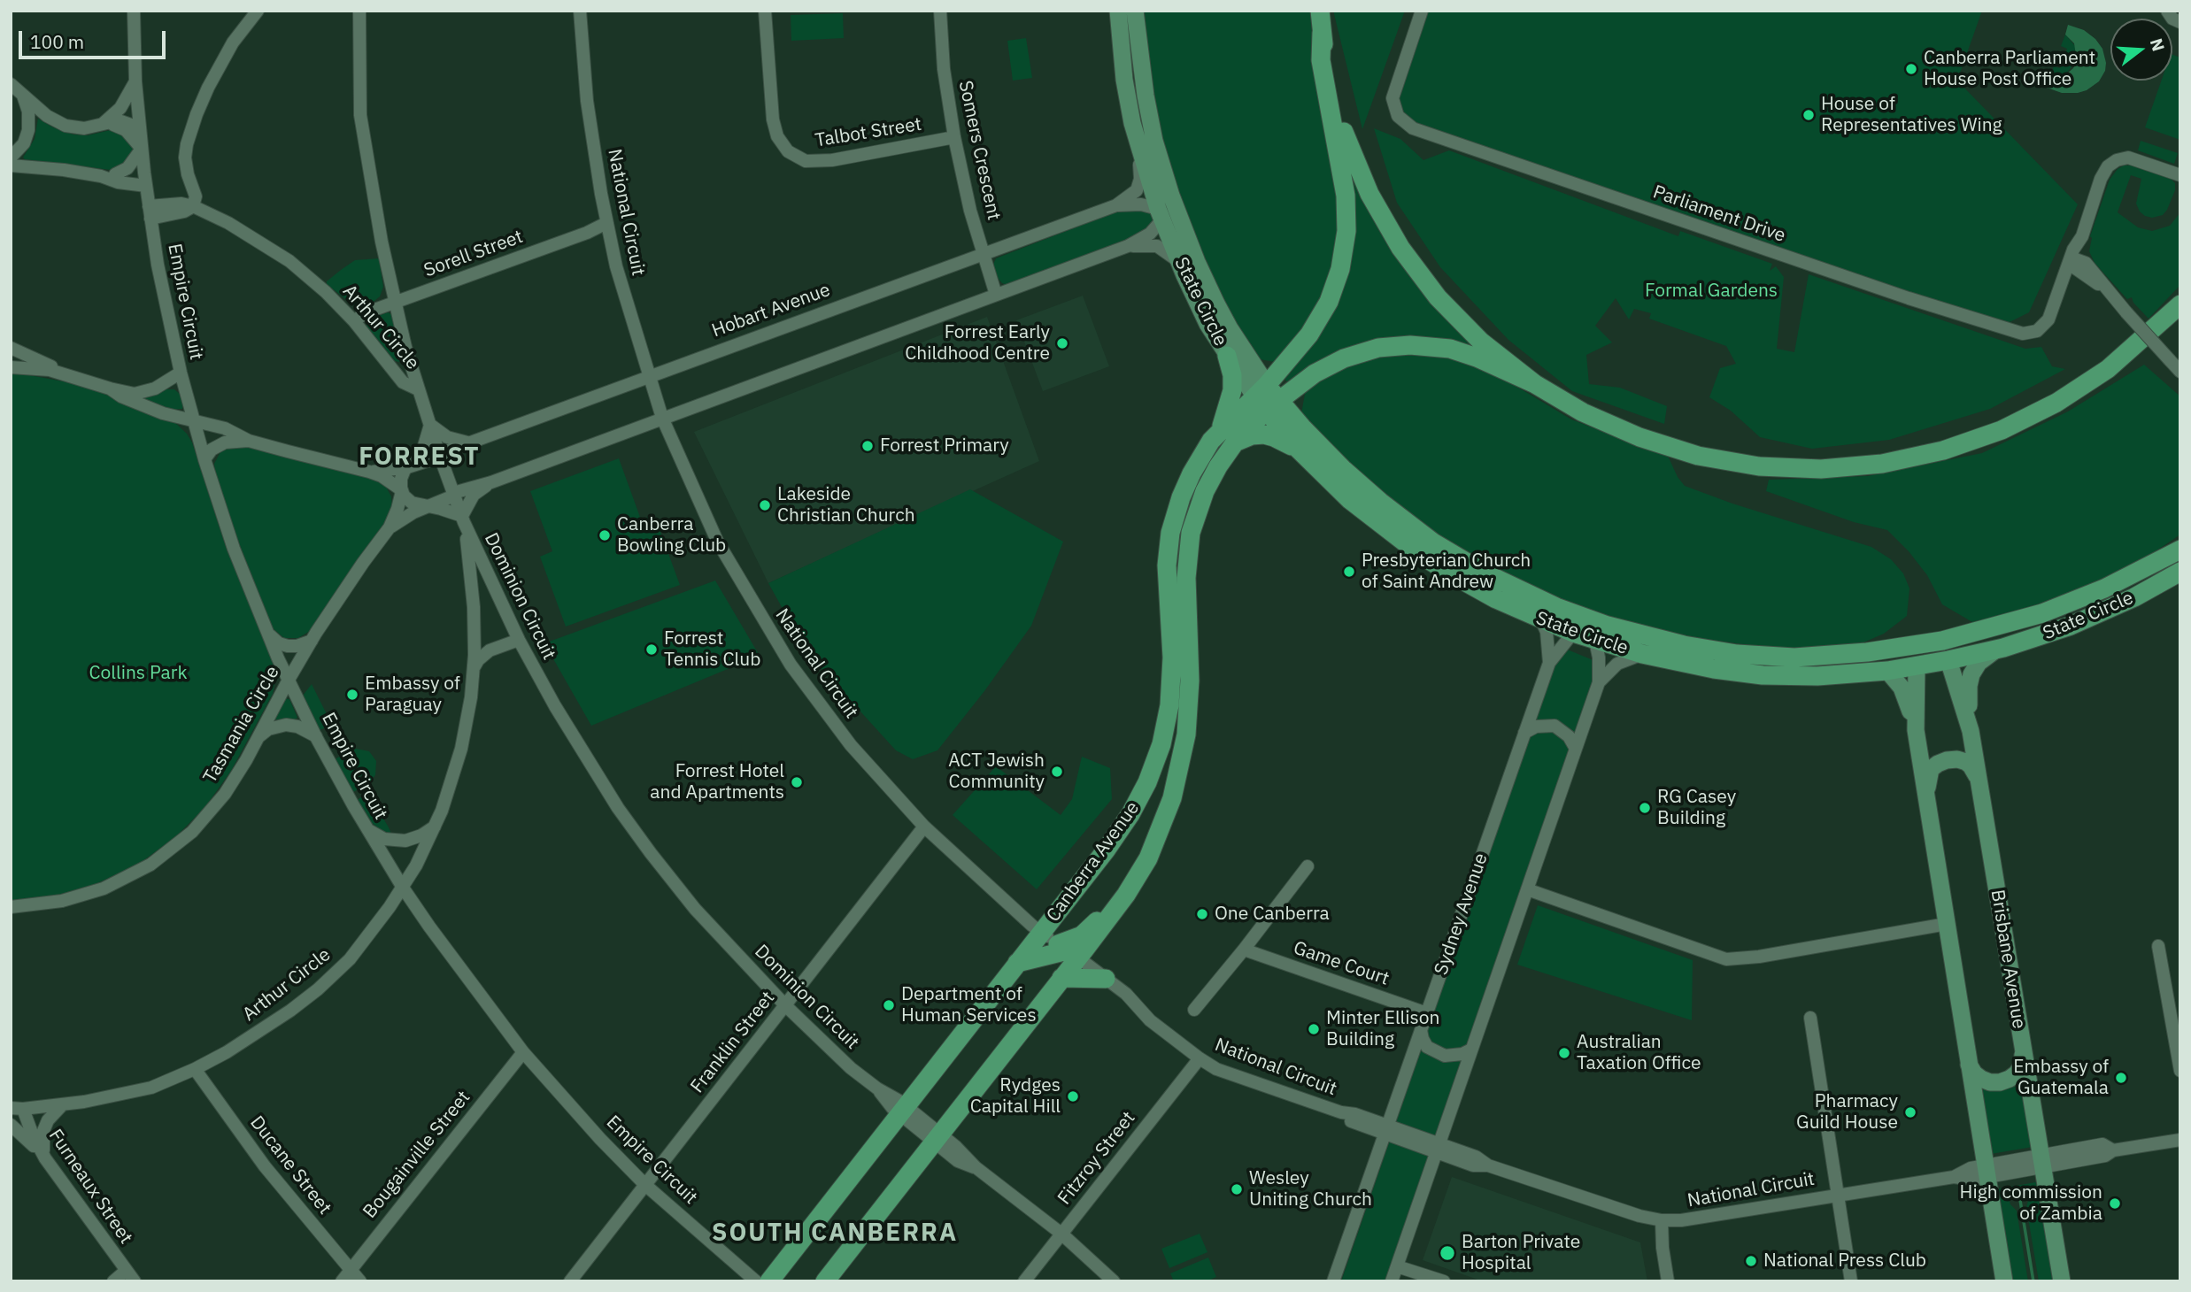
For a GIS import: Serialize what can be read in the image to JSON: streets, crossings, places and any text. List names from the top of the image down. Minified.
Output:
{"streets":{"highway":["State Circle","Canberra Avenue","Sydney Avenue","Brisbane Avenue"],"street":["Talbot Street","Somers Crescent","National Circuit","Parliament Drive","Sorell Street","Empire Circuit","Hobart Avenue","Arthur Circle","Dominion Circuit","Tasmania Circle","Game Court","Franklin Street","Bougainville Street","Fitzroy Street","Ducane Street","Furneaux Street"]},"crossings":[["Talbot Street","Somers Crescent"],["Somers Crescent","Hobart Avenue"],["National Circuit","Sorell Street"],["National Circuit","Hobart Avenue"],["National Circuit","Canberra Avenue"],["National Circuit","Sydney Avenue"],["National Circuit","Brisbane Avenue"],["National Circuit","Franklin Street"],["National Circuit","Fitzroy Street"],["Sorell Street","Arthur Circle"],["Sorell Street","Dominion Circuit"],["Empire Circuit","Arthur Circle"],["Empire Circuit","Tasmania Circle"],["Empire Circuit","Franklin Street"],["Empire Circuit","Bougainville Street"],["State Circle","Hobart Avenue"],["State Circle","Canberra Avenue"],["State Circle","Sydney Avenue"],["State Circle","Brisbane Avenue"],["Hobart Avenue","Dominion Circuit"],["Hobart Avenue","Tasmania Circle"],["Arthur Circle","Dominion Circuit"],["Arthur Circle","Ducane Street"],["Arthur Circle","Furneaux Street"],["Dominion Circuit","Tasmania Circle"],["Dominion Circuit","Canberra Avenue"],["Dominion Circuit","Franklin Street"],["Dominion Circuit","Fitzroy Street"],["Sydney Avenue","Game Court"],["Bougainville Street","Ducane Street"]],"districts":["FORREST","SOUTH CANBERRA"],"parks":["Formal Gardens","Collins Park"],"places":["Canberra Parliament House Post Office","House of Representatives Wing","Forrest Early Childhood Centre","Forrest Primary","Lakeside Christian Church","Canberra Bowling Club","Presbyterian Church of Saint Andrew","Forrest Tennis Club","Embassy of Paraguay","ACT Jewish Community","Forrest Hotel and Apartments","RG Casey Building","One Canberra","Department of Human Services","Minter Ellison Building","Australian Taxation Office","Embassy of Guatemala","Rydges Capital Hill","Pharmacy Guild House","Wesley Uniting Church","High commission of Zambia","Barton Private Hospital","National Press Club"],"scale_bar":"100 m","north":"right"}
